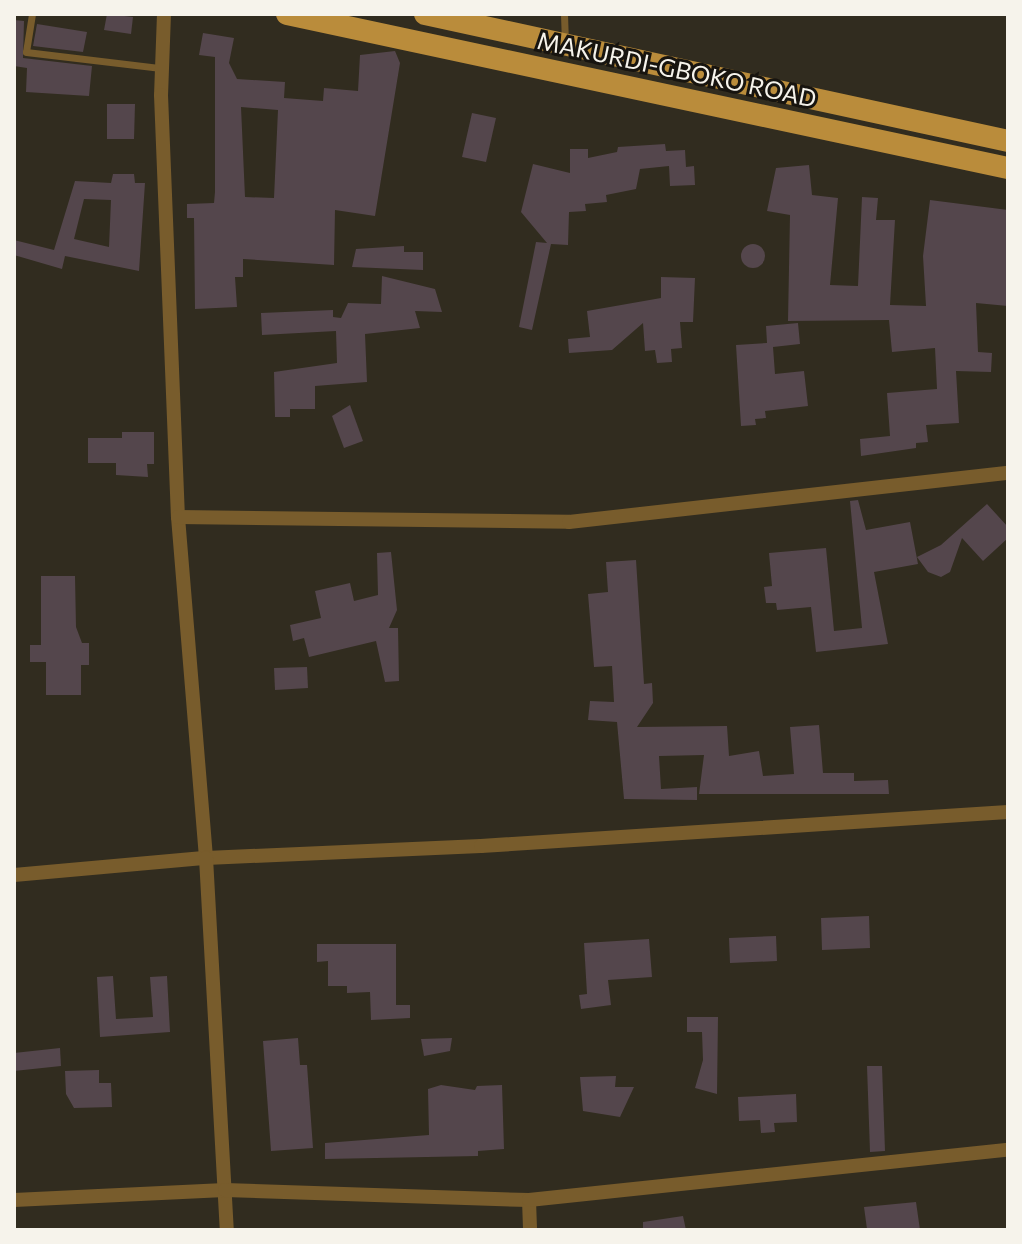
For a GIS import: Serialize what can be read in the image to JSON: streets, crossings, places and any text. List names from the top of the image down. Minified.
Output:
{"streets":{"main road":["MAKURDI-GBOKO ROAD"]}}
